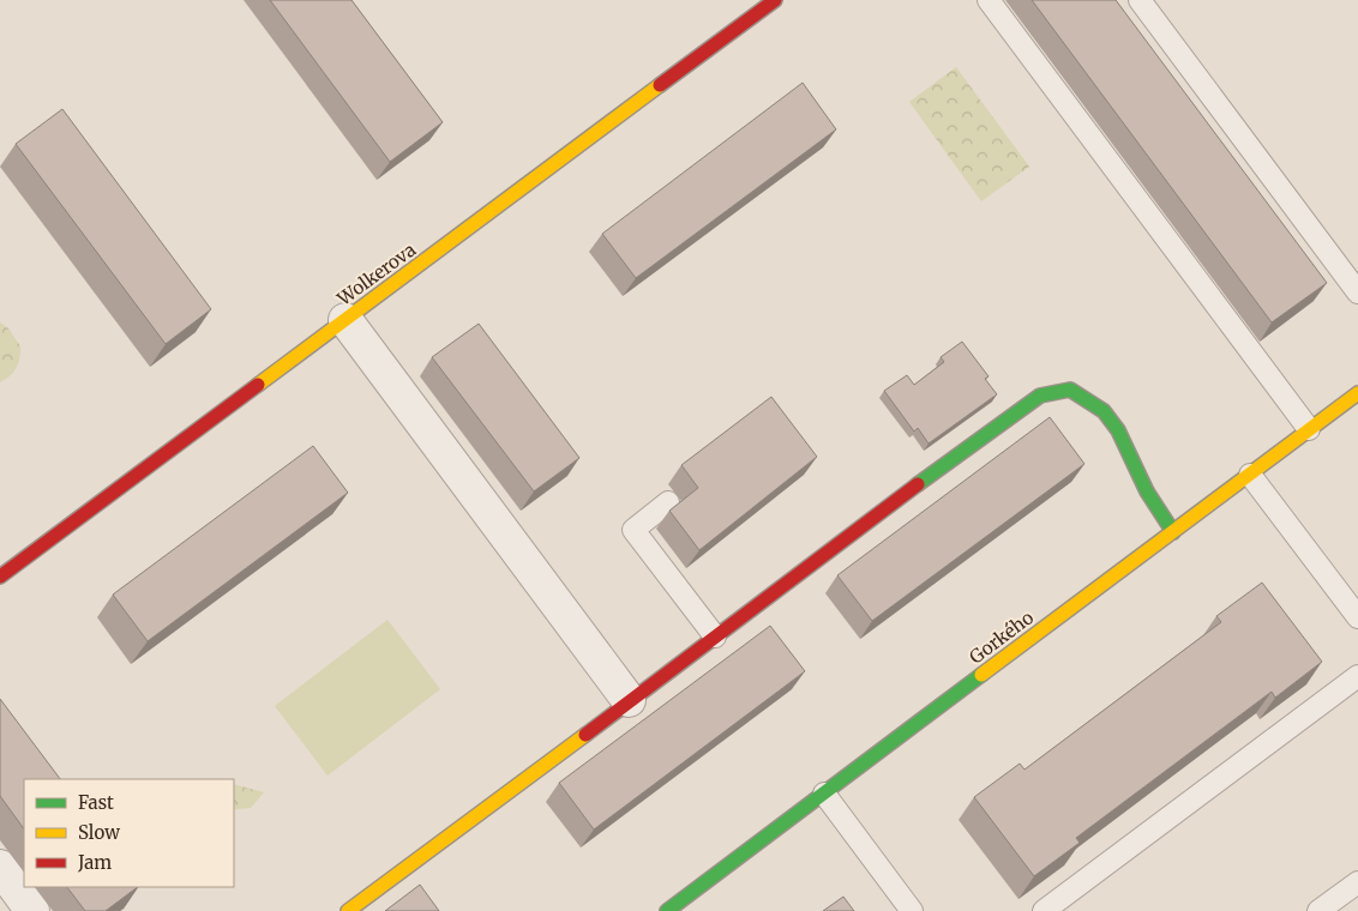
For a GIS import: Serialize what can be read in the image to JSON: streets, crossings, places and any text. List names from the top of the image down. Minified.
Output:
{"streets":{"street":["Wolkerova","Gorkého"]},"legend":["Fast","Slow","Jam"]}
